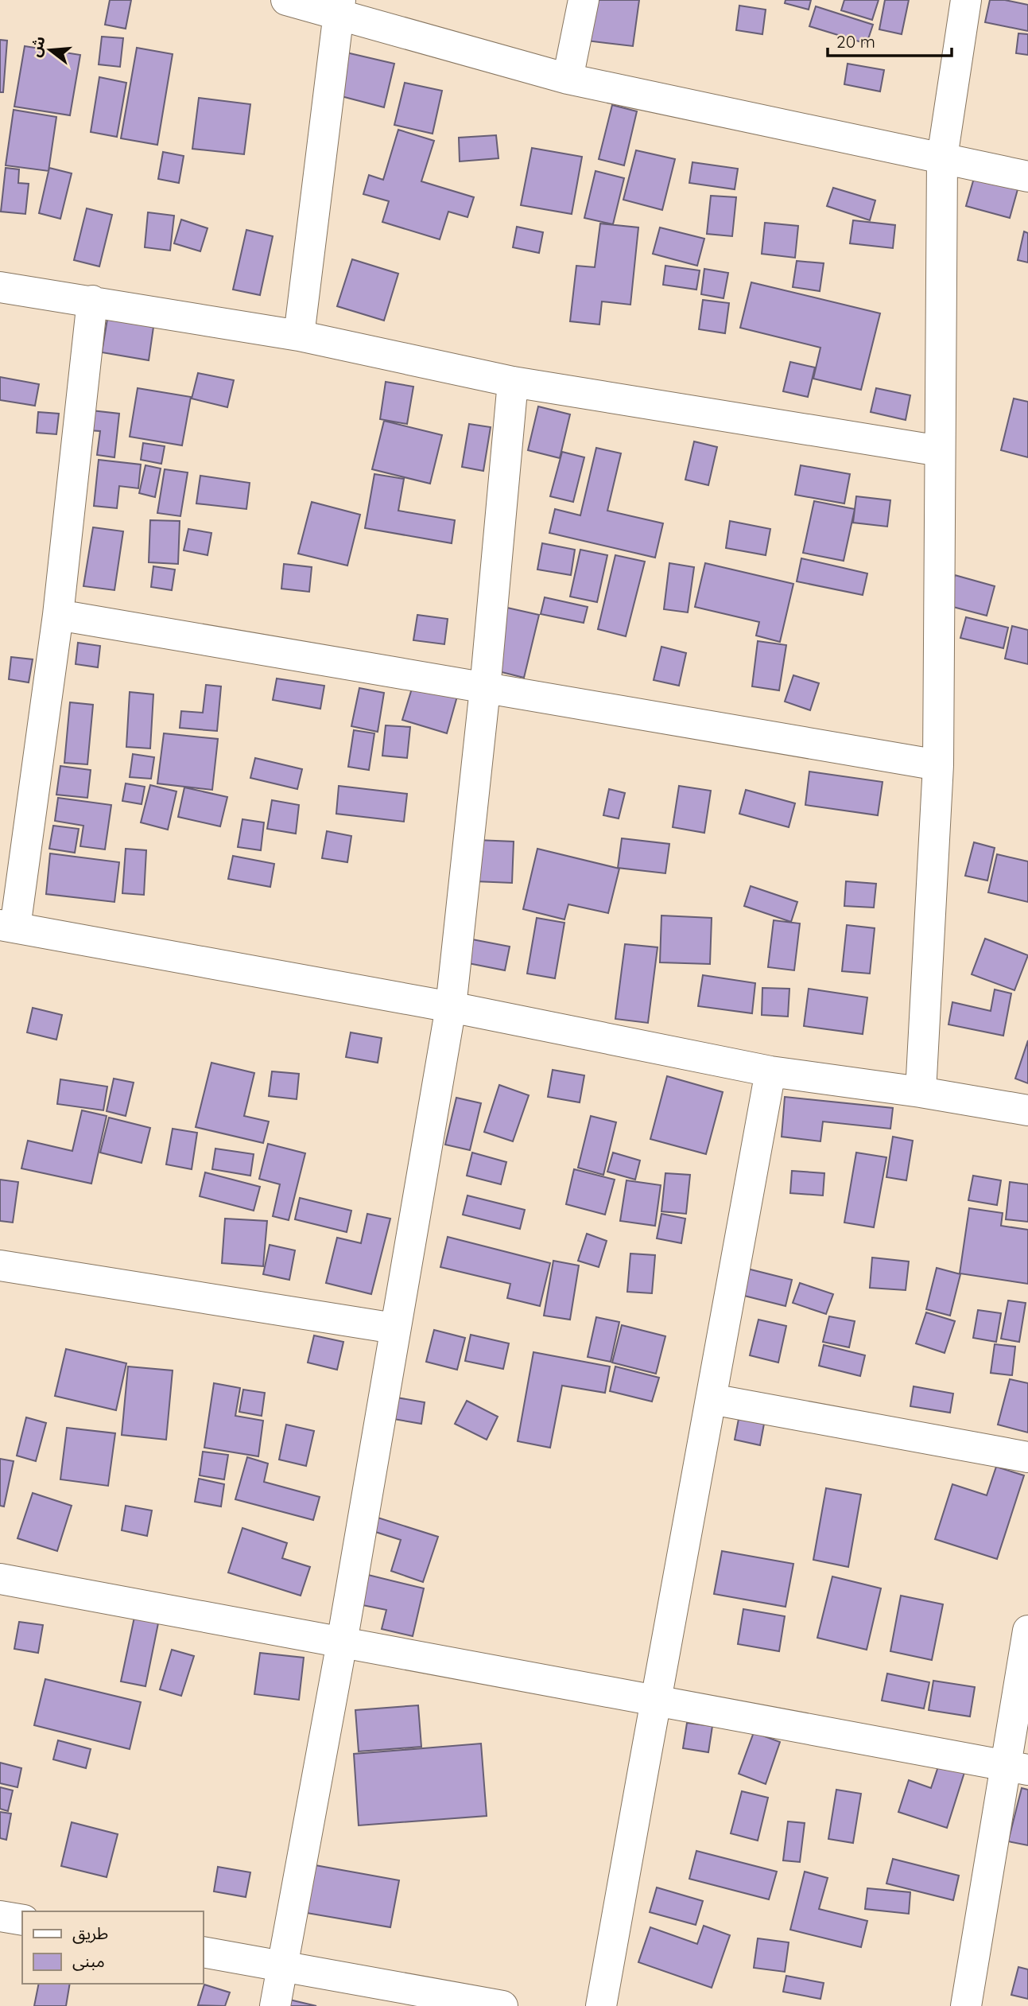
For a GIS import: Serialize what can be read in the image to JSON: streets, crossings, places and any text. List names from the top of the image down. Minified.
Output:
{"legend":["طريق","مبنى"],"scale_bar":"20 m","north":"left"}
